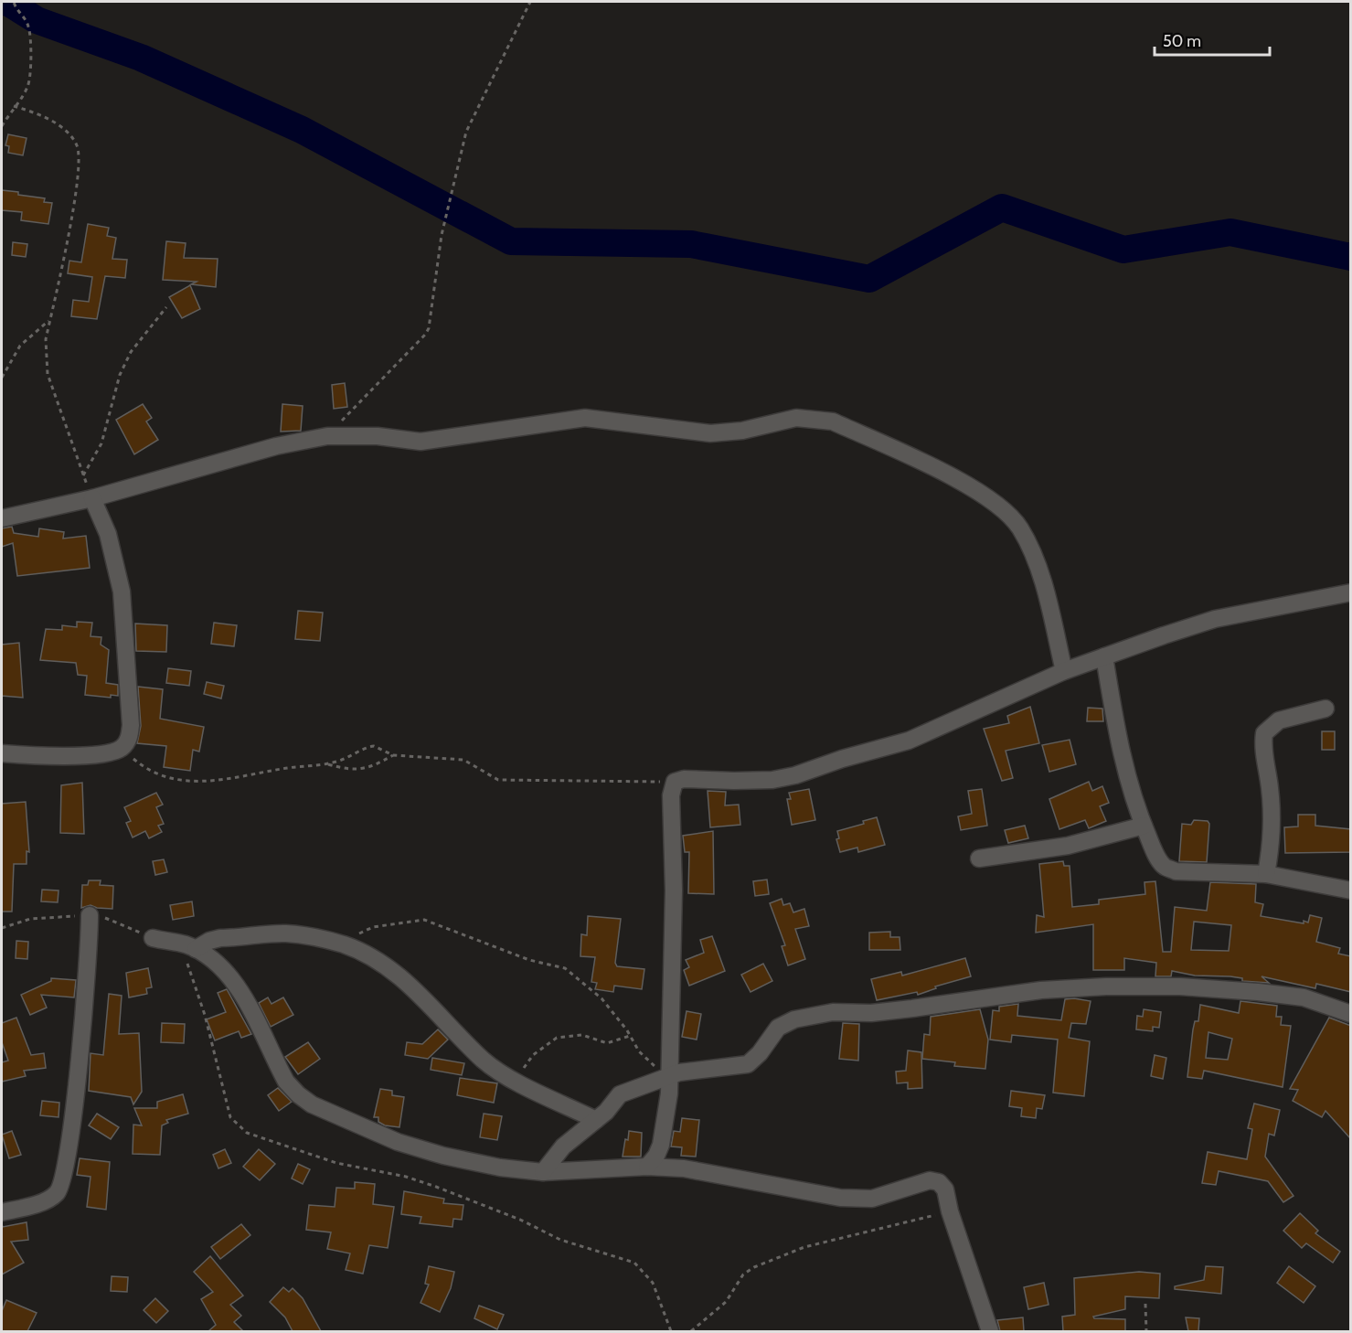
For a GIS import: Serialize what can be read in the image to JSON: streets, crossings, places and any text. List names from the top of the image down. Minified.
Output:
{"scale_bar":"50 m"}
